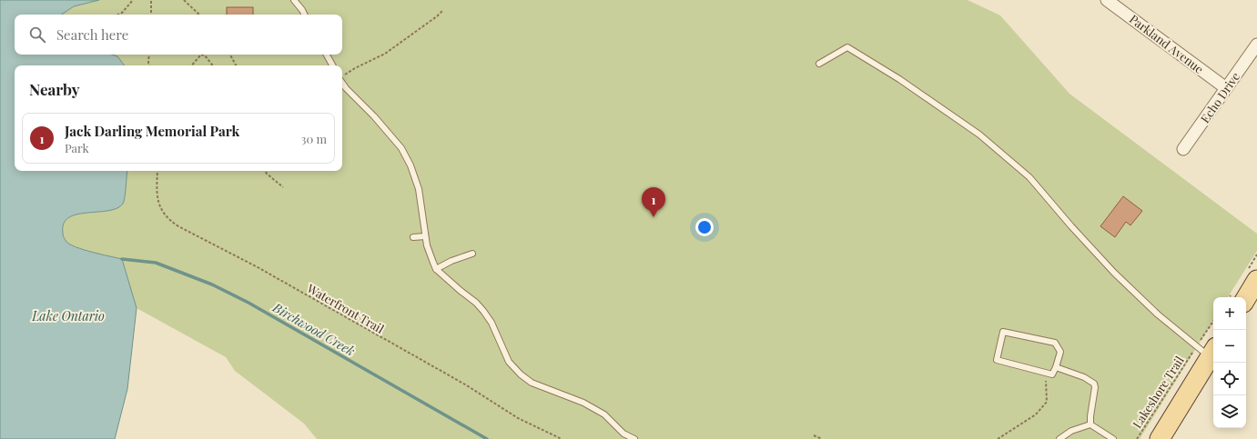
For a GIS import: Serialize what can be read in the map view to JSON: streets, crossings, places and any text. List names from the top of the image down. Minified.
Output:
{"streets":{"street":["Parkland Avenue","Echo Drive"],"path":["Waterfront Trail","Lakeshore Trail"]},"crossings":[["Parkland Avenue","Echo Drive"]],"water":["Lake Ontario","Birchwood Creek"],"page":{"search":"Search here","heading":"Nearby","list":[{"mark":"1","name":"Jack Darling Memorial Park","note":"Park","value":"30 m"}],"pins":"1","map_buttons":["+","−"]}}
